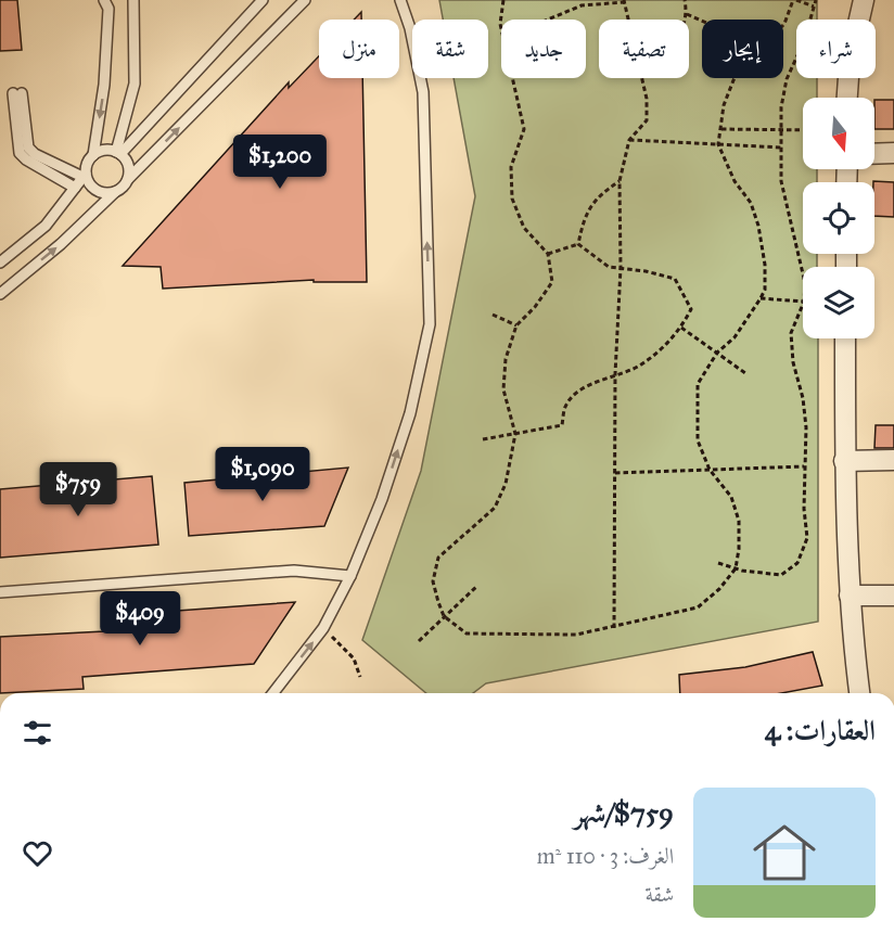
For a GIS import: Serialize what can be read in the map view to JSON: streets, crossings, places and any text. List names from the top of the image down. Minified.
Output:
{"north":"bottom","page":{"chip":["شراء","إيجار","تصفية","جديد","شقة","منزل"],"price":["$1,200","$1,090","$759","$409"],"heading":"العقارات: 4","list":[{"name":"$759/شهر","note":"الغرف: 3 · 110 m² · شقة"}]}}
